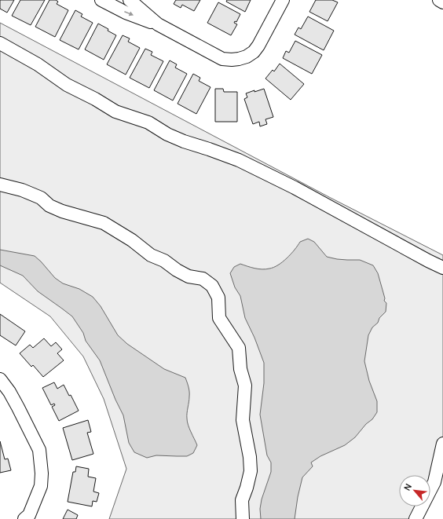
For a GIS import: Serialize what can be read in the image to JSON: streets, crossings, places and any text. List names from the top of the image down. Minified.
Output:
{"north":"top left"}
